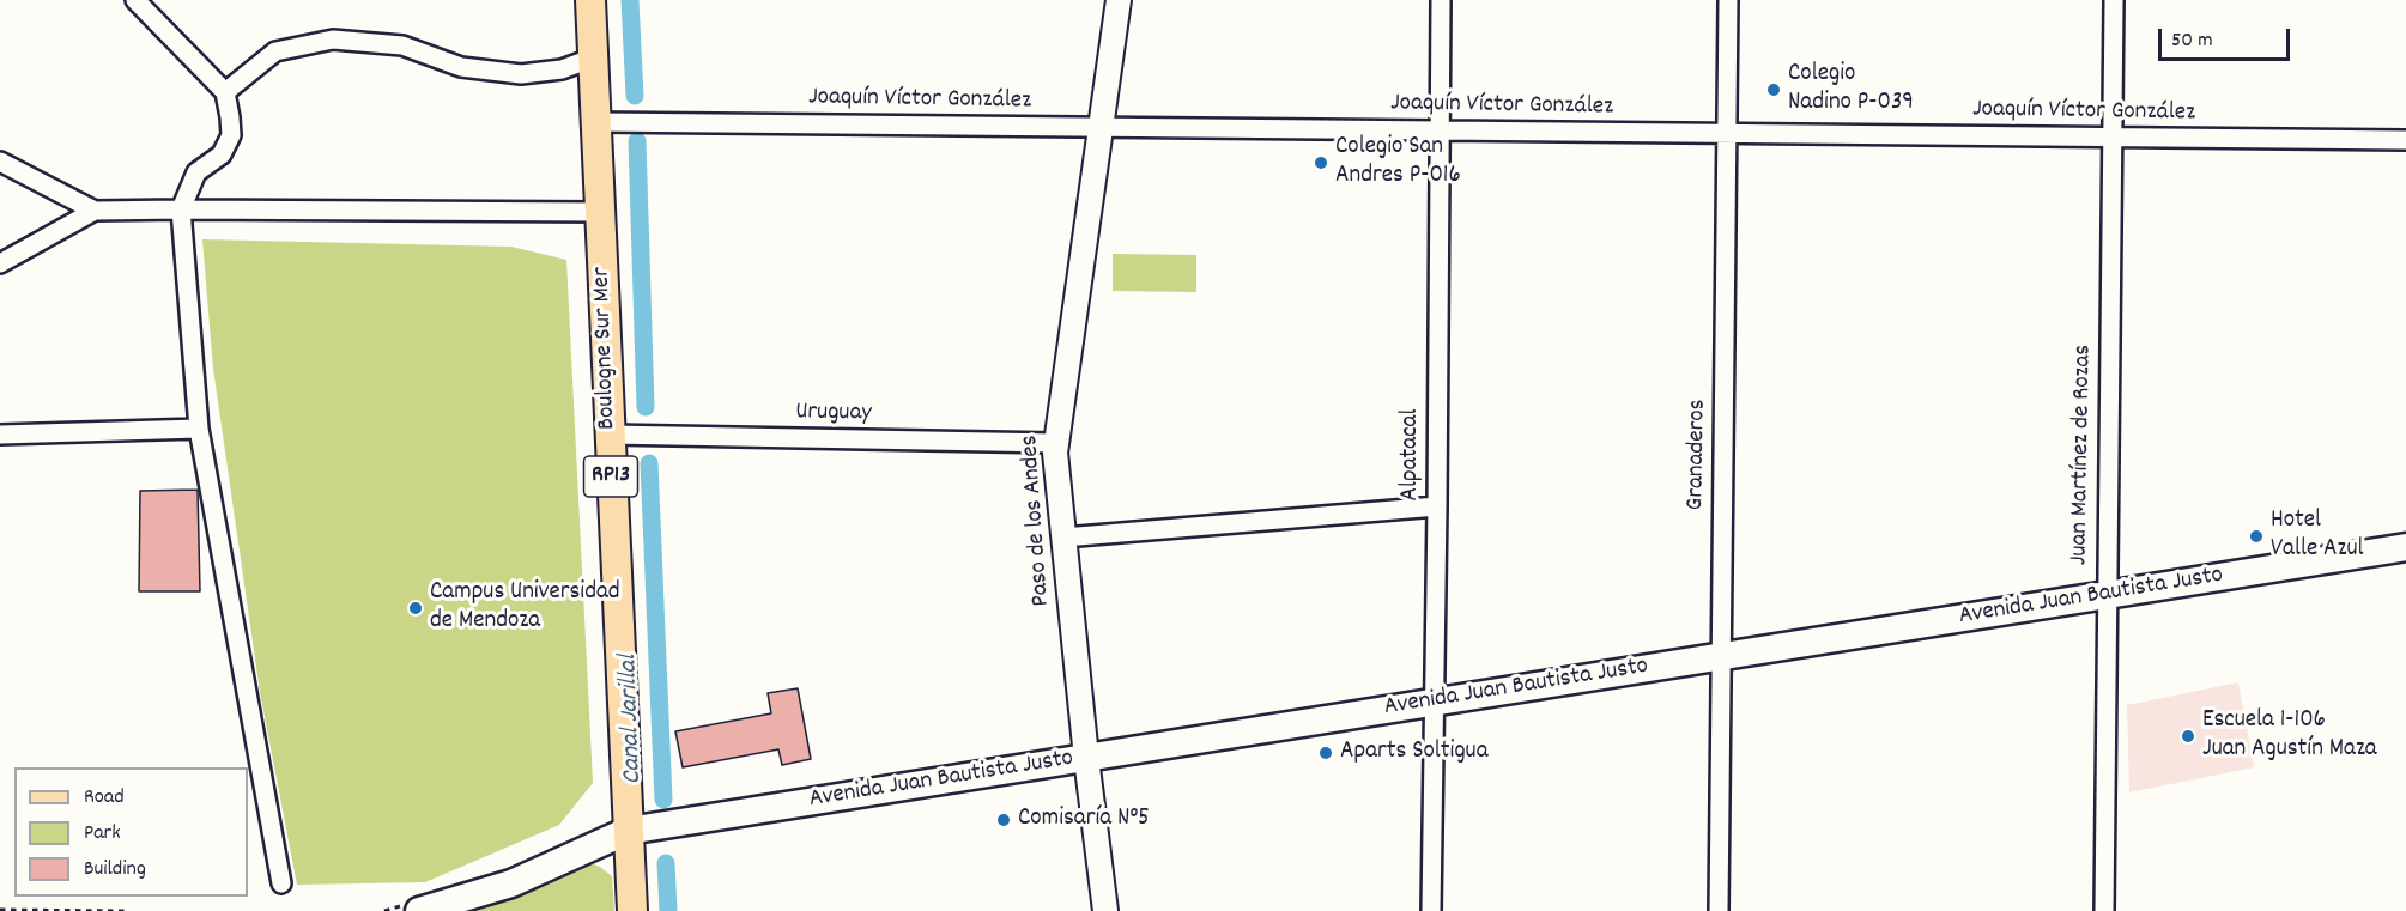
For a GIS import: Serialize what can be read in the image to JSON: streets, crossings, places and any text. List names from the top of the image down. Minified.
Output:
{"streets":{"main road":["Boulogne Sur Mer","RP13","Avenida Juan Bautista Justo"],"street":["Joaquín Víctor González","Uruguay","Alpatacal","Granaderos","Juan Martínez de Rozas","Paso de los Andes"]},"crossings":[["Joaquín Víctor González","Boulogne Sur Mer"],["Joaquín Víctor González","Alpatacal"],["Joaquín Víctor González","Granaderos"],["Joaquín Víctor González","Juan Martínez de Rozas"],["Joaquín Víctor González","Paso de los Andes"],["Boulogne Sur Mer","Uruguay"],["Boulogne Sur Mer","Avenida Juan Bautista Justo"],["Uruguay","Paso de los Andes"],["Alpatacal","Avenida Juan Bautista Justo"],["Granaderos","Avenida Juan Bautista Justo"],["Juan Martínez de Rozas","Avenida Juan Bautista Justo"],["Paso de los Andes","Avenida Juan Bautista Justo"]],"water":["Canal Jarillal"],"places":["Colegio Nadino P-039","Colegio San Andres P-016","Hotel Valle Azul","Campus Universidad de Mendoza","Escuela 1-106 Juan Agustín Maza","Aparts Soltigua","Comisaría N°5"],"legend":["Road","Park","Building"],"scale_bar":"50 m"}
